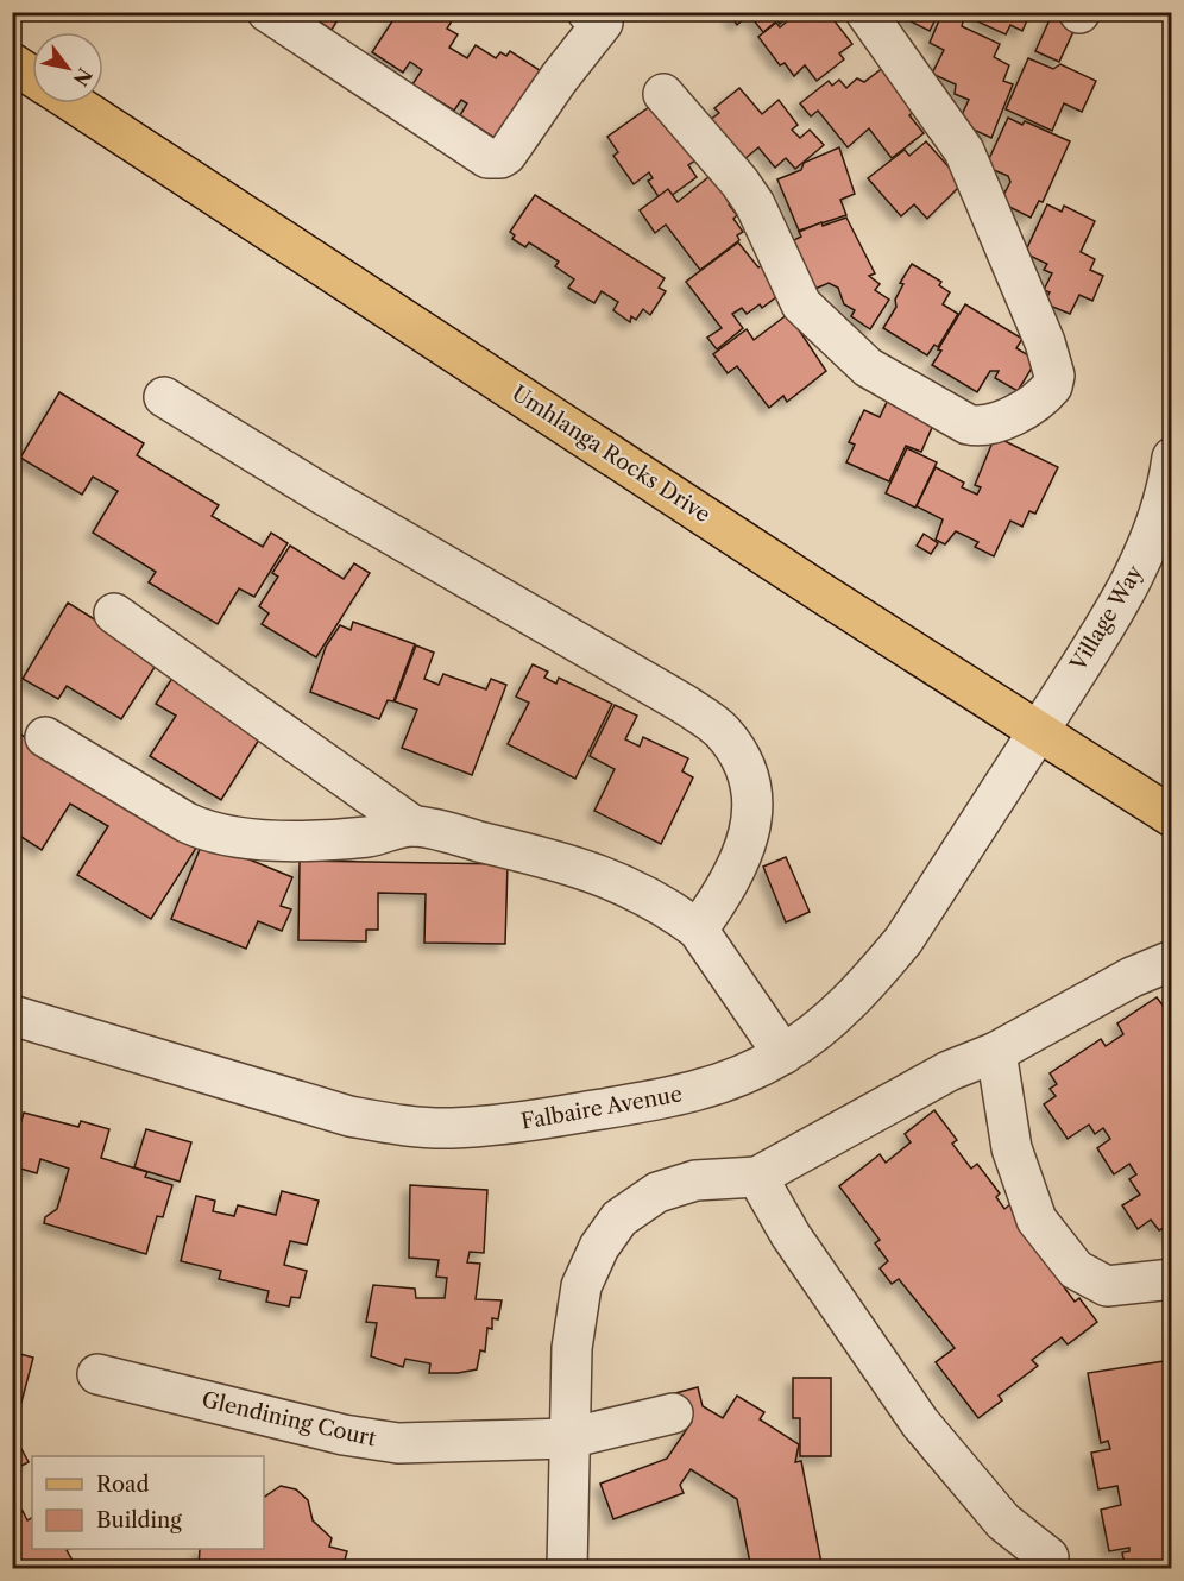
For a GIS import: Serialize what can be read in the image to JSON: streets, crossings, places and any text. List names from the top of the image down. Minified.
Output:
{"streets":{"main road":["Umhlanga Rocks Drive"],"street":["Village Way","Falbaire Avenue","Glendining Court"]},"crossings":[["Umhlanga Rocks Drive","Village Way"],["Umhlanga Rocks Drive","Falbaire Avenue"],["Village Way","Falbaire Avenue"]],"legend":["Road","Building"],"north":"bottom right"}
